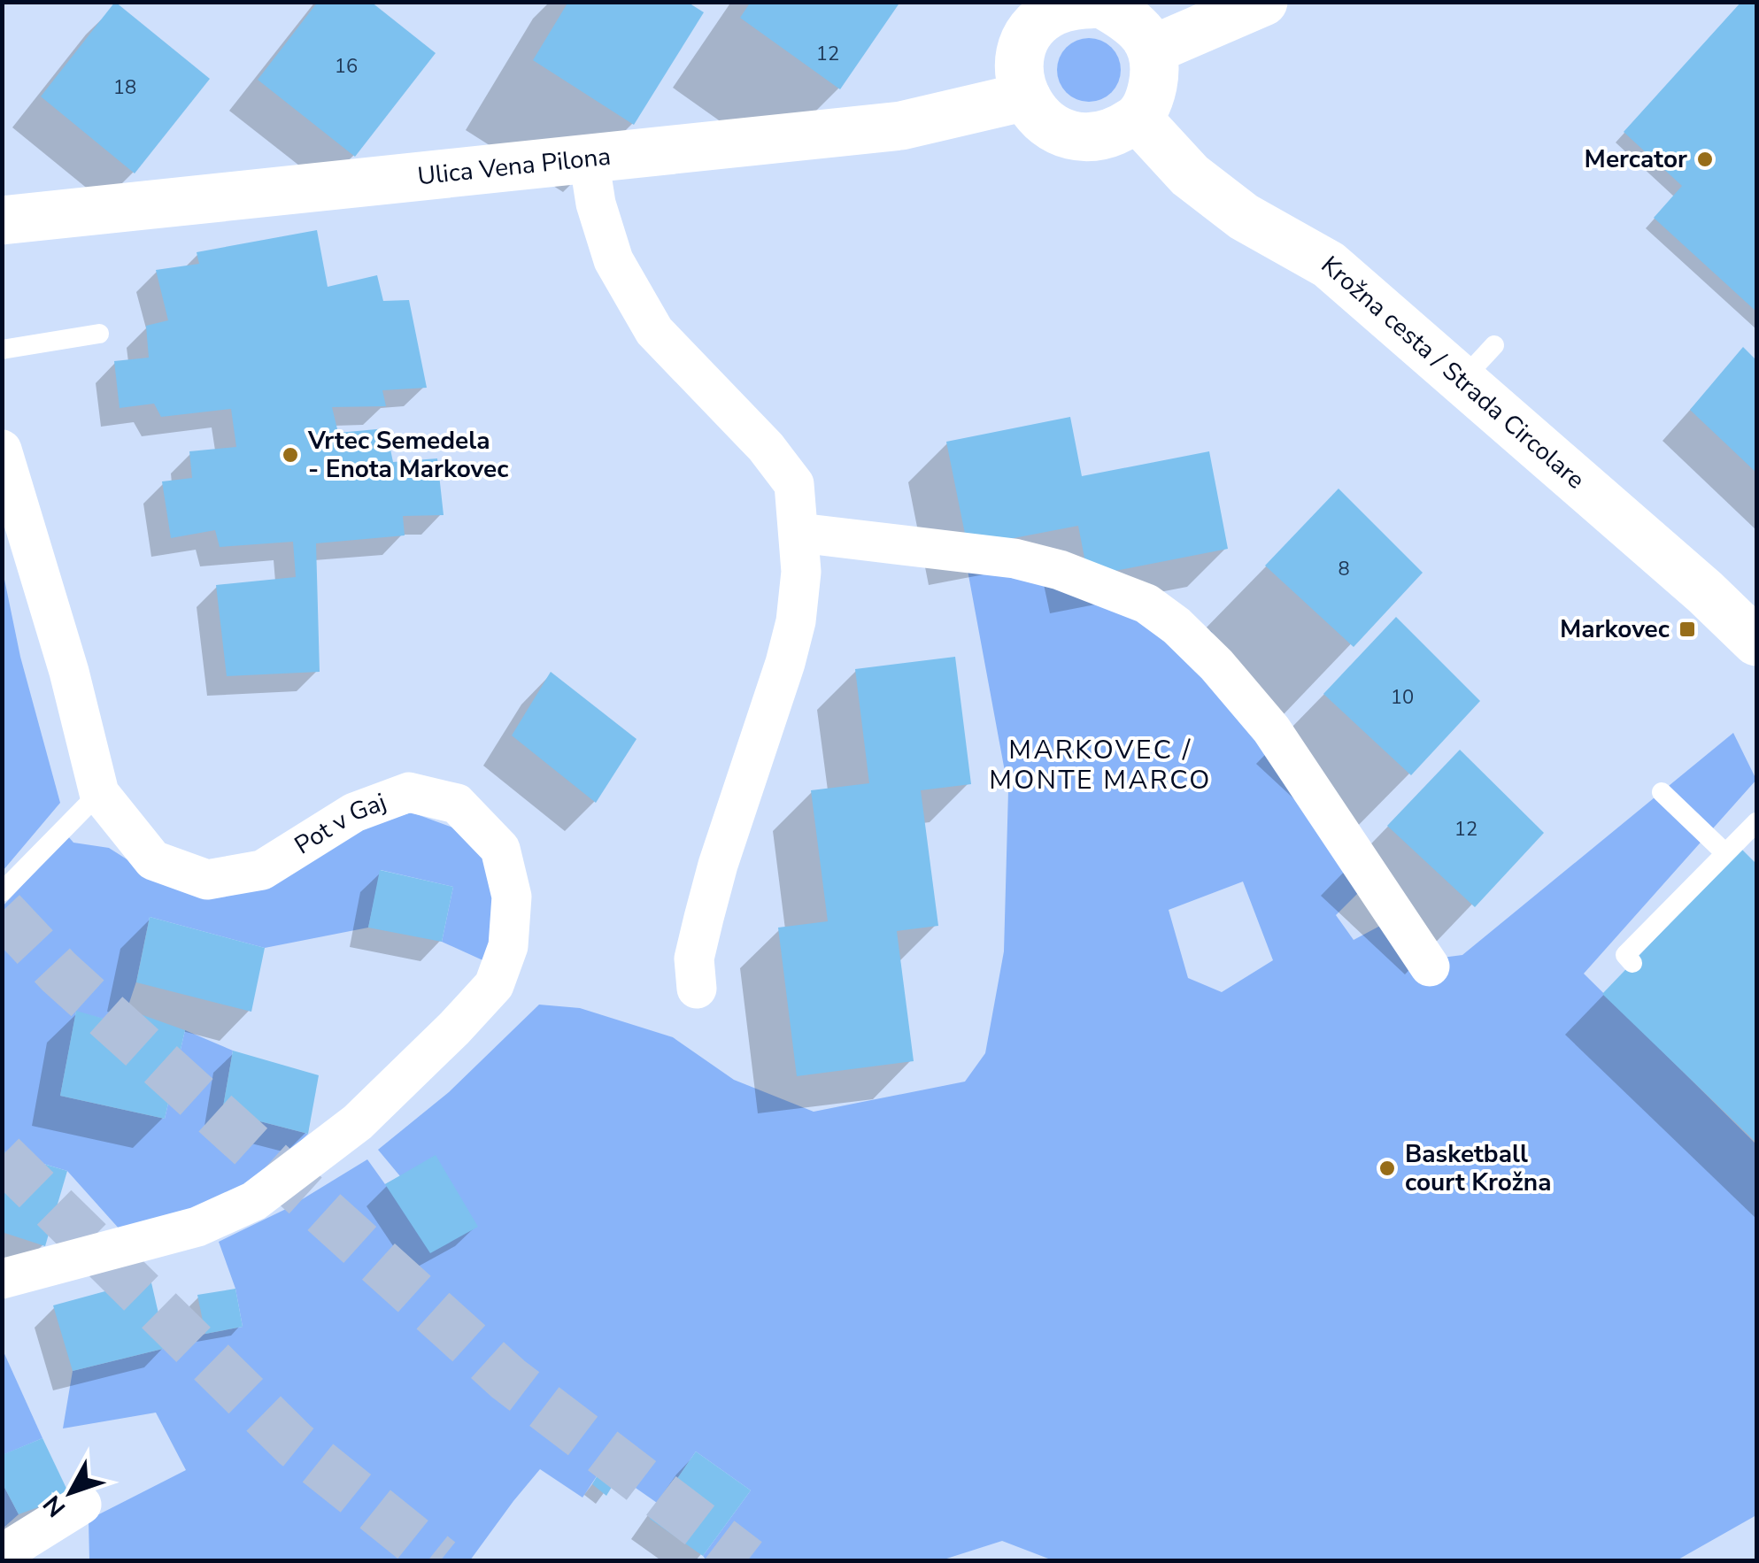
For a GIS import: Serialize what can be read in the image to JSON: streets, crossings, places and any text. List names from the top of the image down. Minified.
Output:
{"streets":{"street":["Ulica Vena Pilona","Krožna cesta / Strada Circolare","Pot v Gaj"]},"crossings":[["Ulica Vena Pilona","Krožna cesta / Strada Circolare"]],"districts":["MARKOVEC / MONTE MARCO"],"places":{"other":["Mercator","Vrtec Semedela - Enota Markovec","Basketball court Krožna"],"transit":["Markovec"]},"house_numbers":["12","16","18","8","10","12"],"north":"bottom left"}
